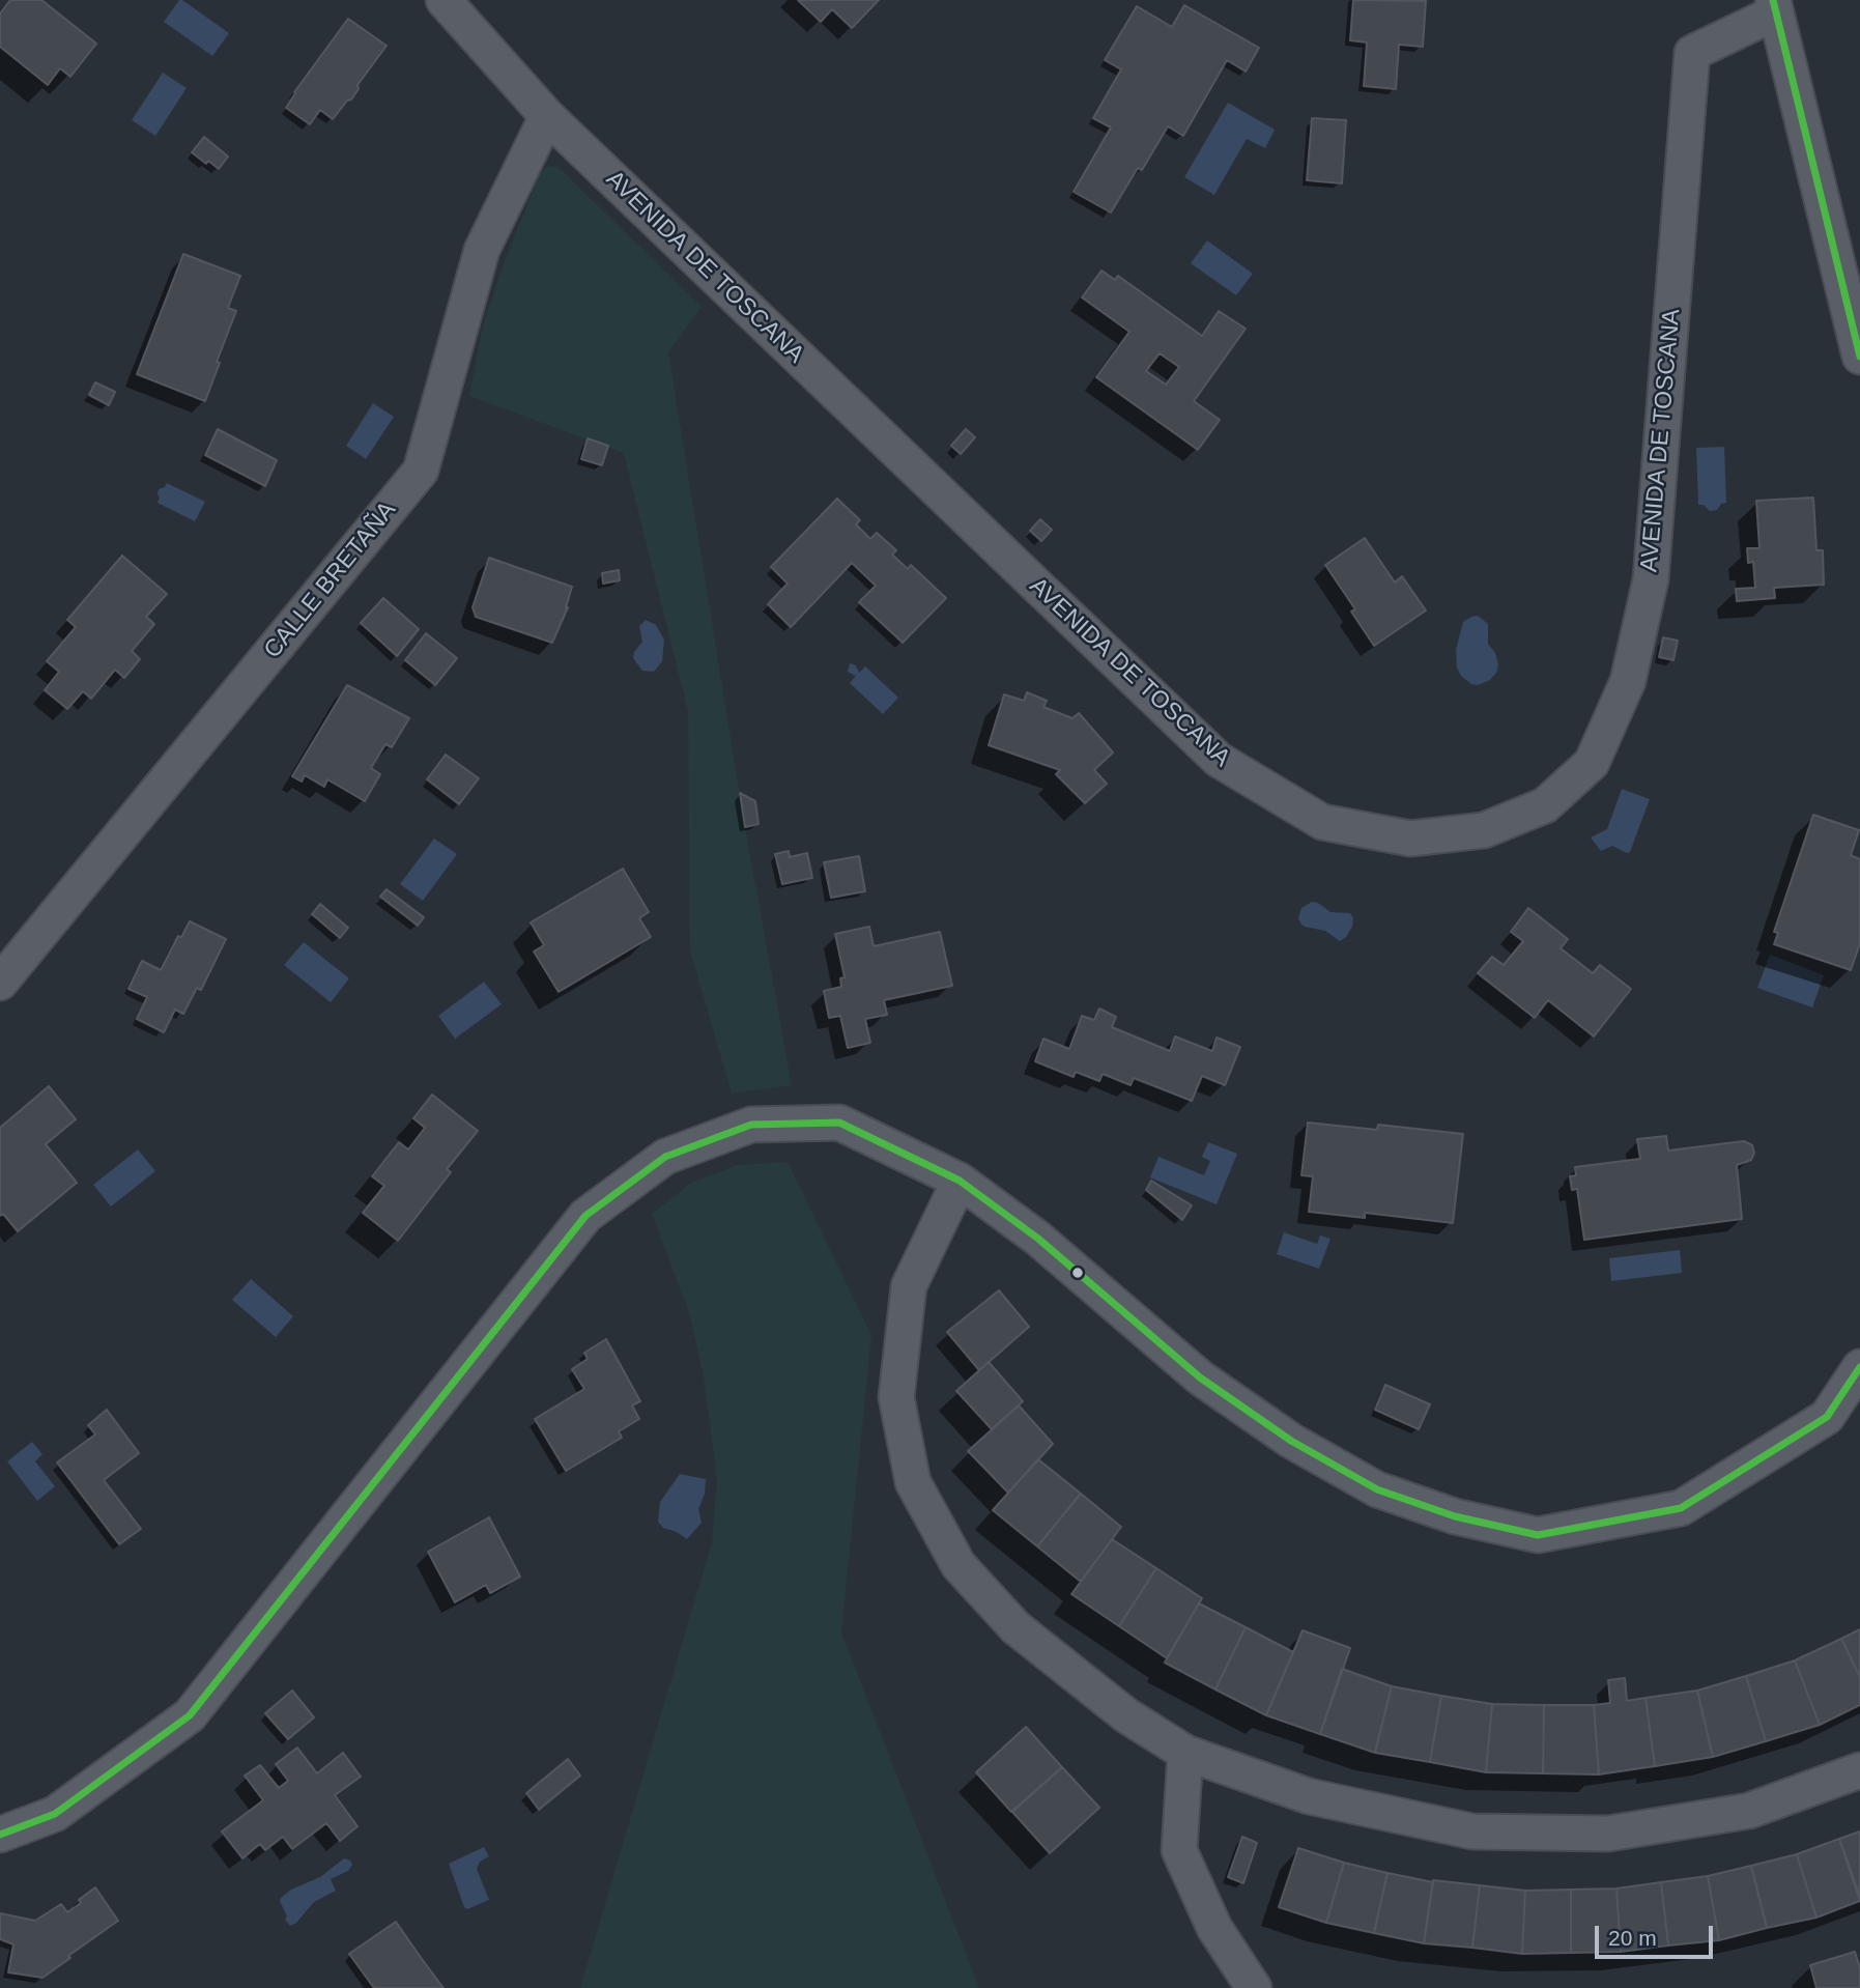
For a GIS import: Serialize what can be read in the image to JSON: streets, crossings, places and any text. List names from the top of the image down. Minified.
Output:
{"streets":{"street":["AVENIDA DE TOSCANA","CALLE BRETAÑA"]},"crossings":[["AVENIDA DE TOSCANA","CALLE BRETAÑA"]],"scale_bar":"20 m"}
